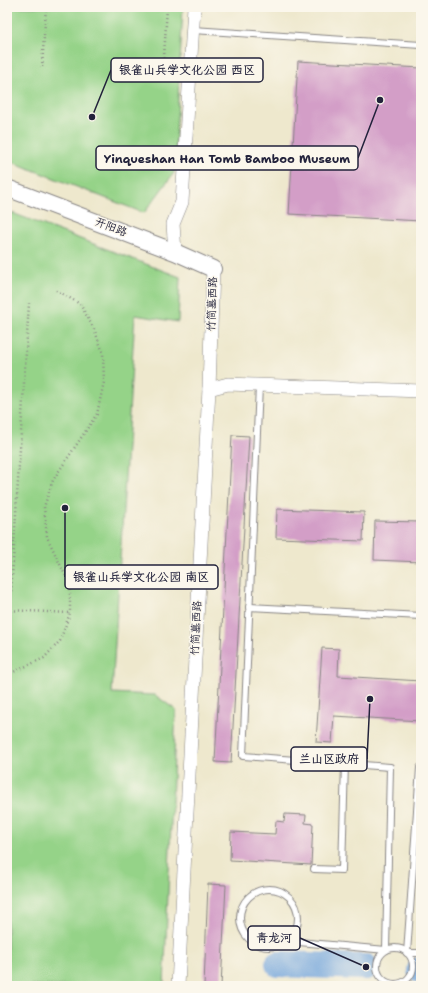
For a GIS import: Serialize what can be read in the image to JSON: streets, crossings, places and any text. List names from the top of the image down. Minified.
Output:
{"streets":{"street":["开阳路","竹简墓西路"]},"crossings":[["开阳路","竹简墓西路"]],"places":["Yinqueshan Han Tomb Bamboo Museum","银雀山兵学文化公园 西区","银雀山兵学文化公园 南区","兰山区政府","青龙河"]}
